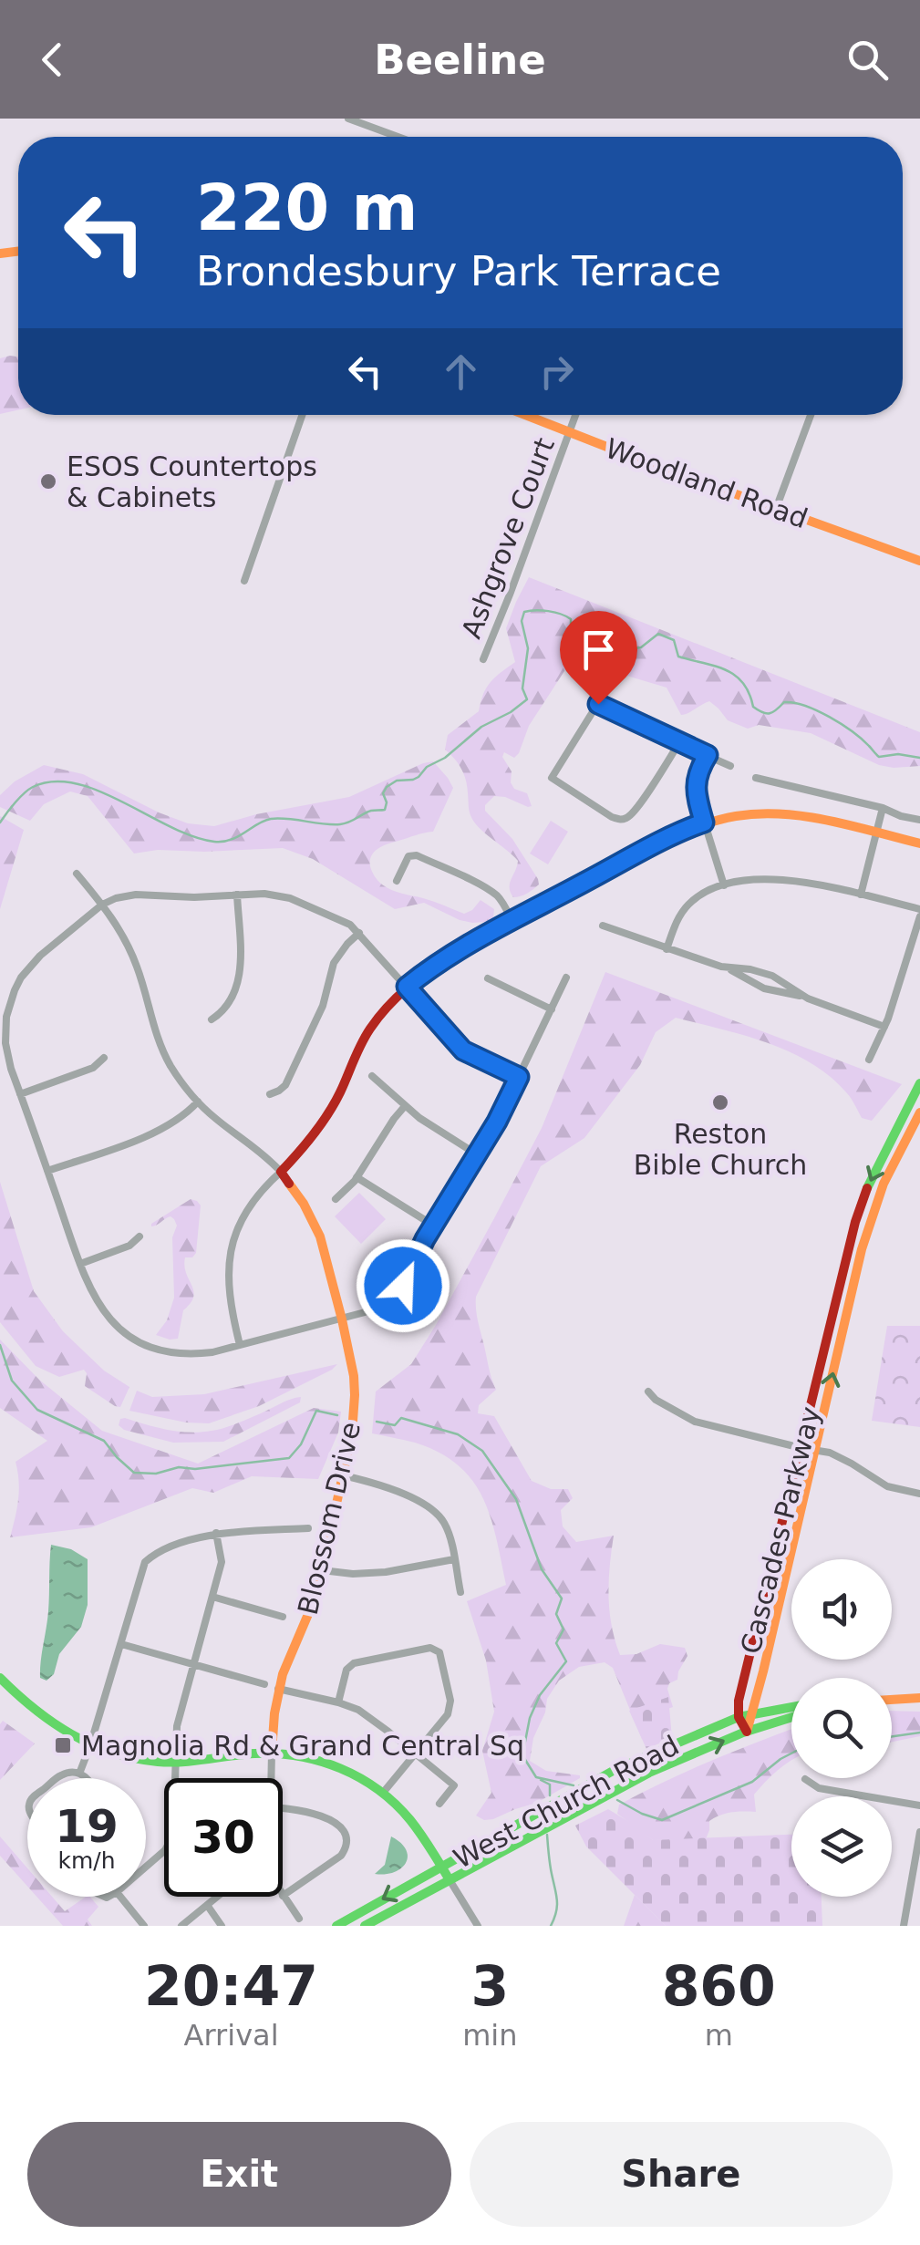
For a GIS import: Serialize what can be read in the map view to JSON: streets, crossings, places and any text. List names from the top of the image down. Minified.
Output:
{"streets":{"street":["Woodland Road","Ashgrove Court","Blossom Drive","Cascades Parkway","West Church Road"]},"crossings":[["Woodland Road","Ashgrove Court"],["Cascades Parkway","West Church Road"]],"places":{"other":["ESOS Countertops & Cabinets","Reston Bible Church"],"transit":["Magnolia Rd & Grand Central Sq"]},"page":{"header":"Beeline","turn":["220 m","Brondesbury Park Terrace"],"speed":"19 km/h","limit":"30","eta":["20:47","Arrival","3","min","860","m"],"buttons":["Exit","Share"]}}
